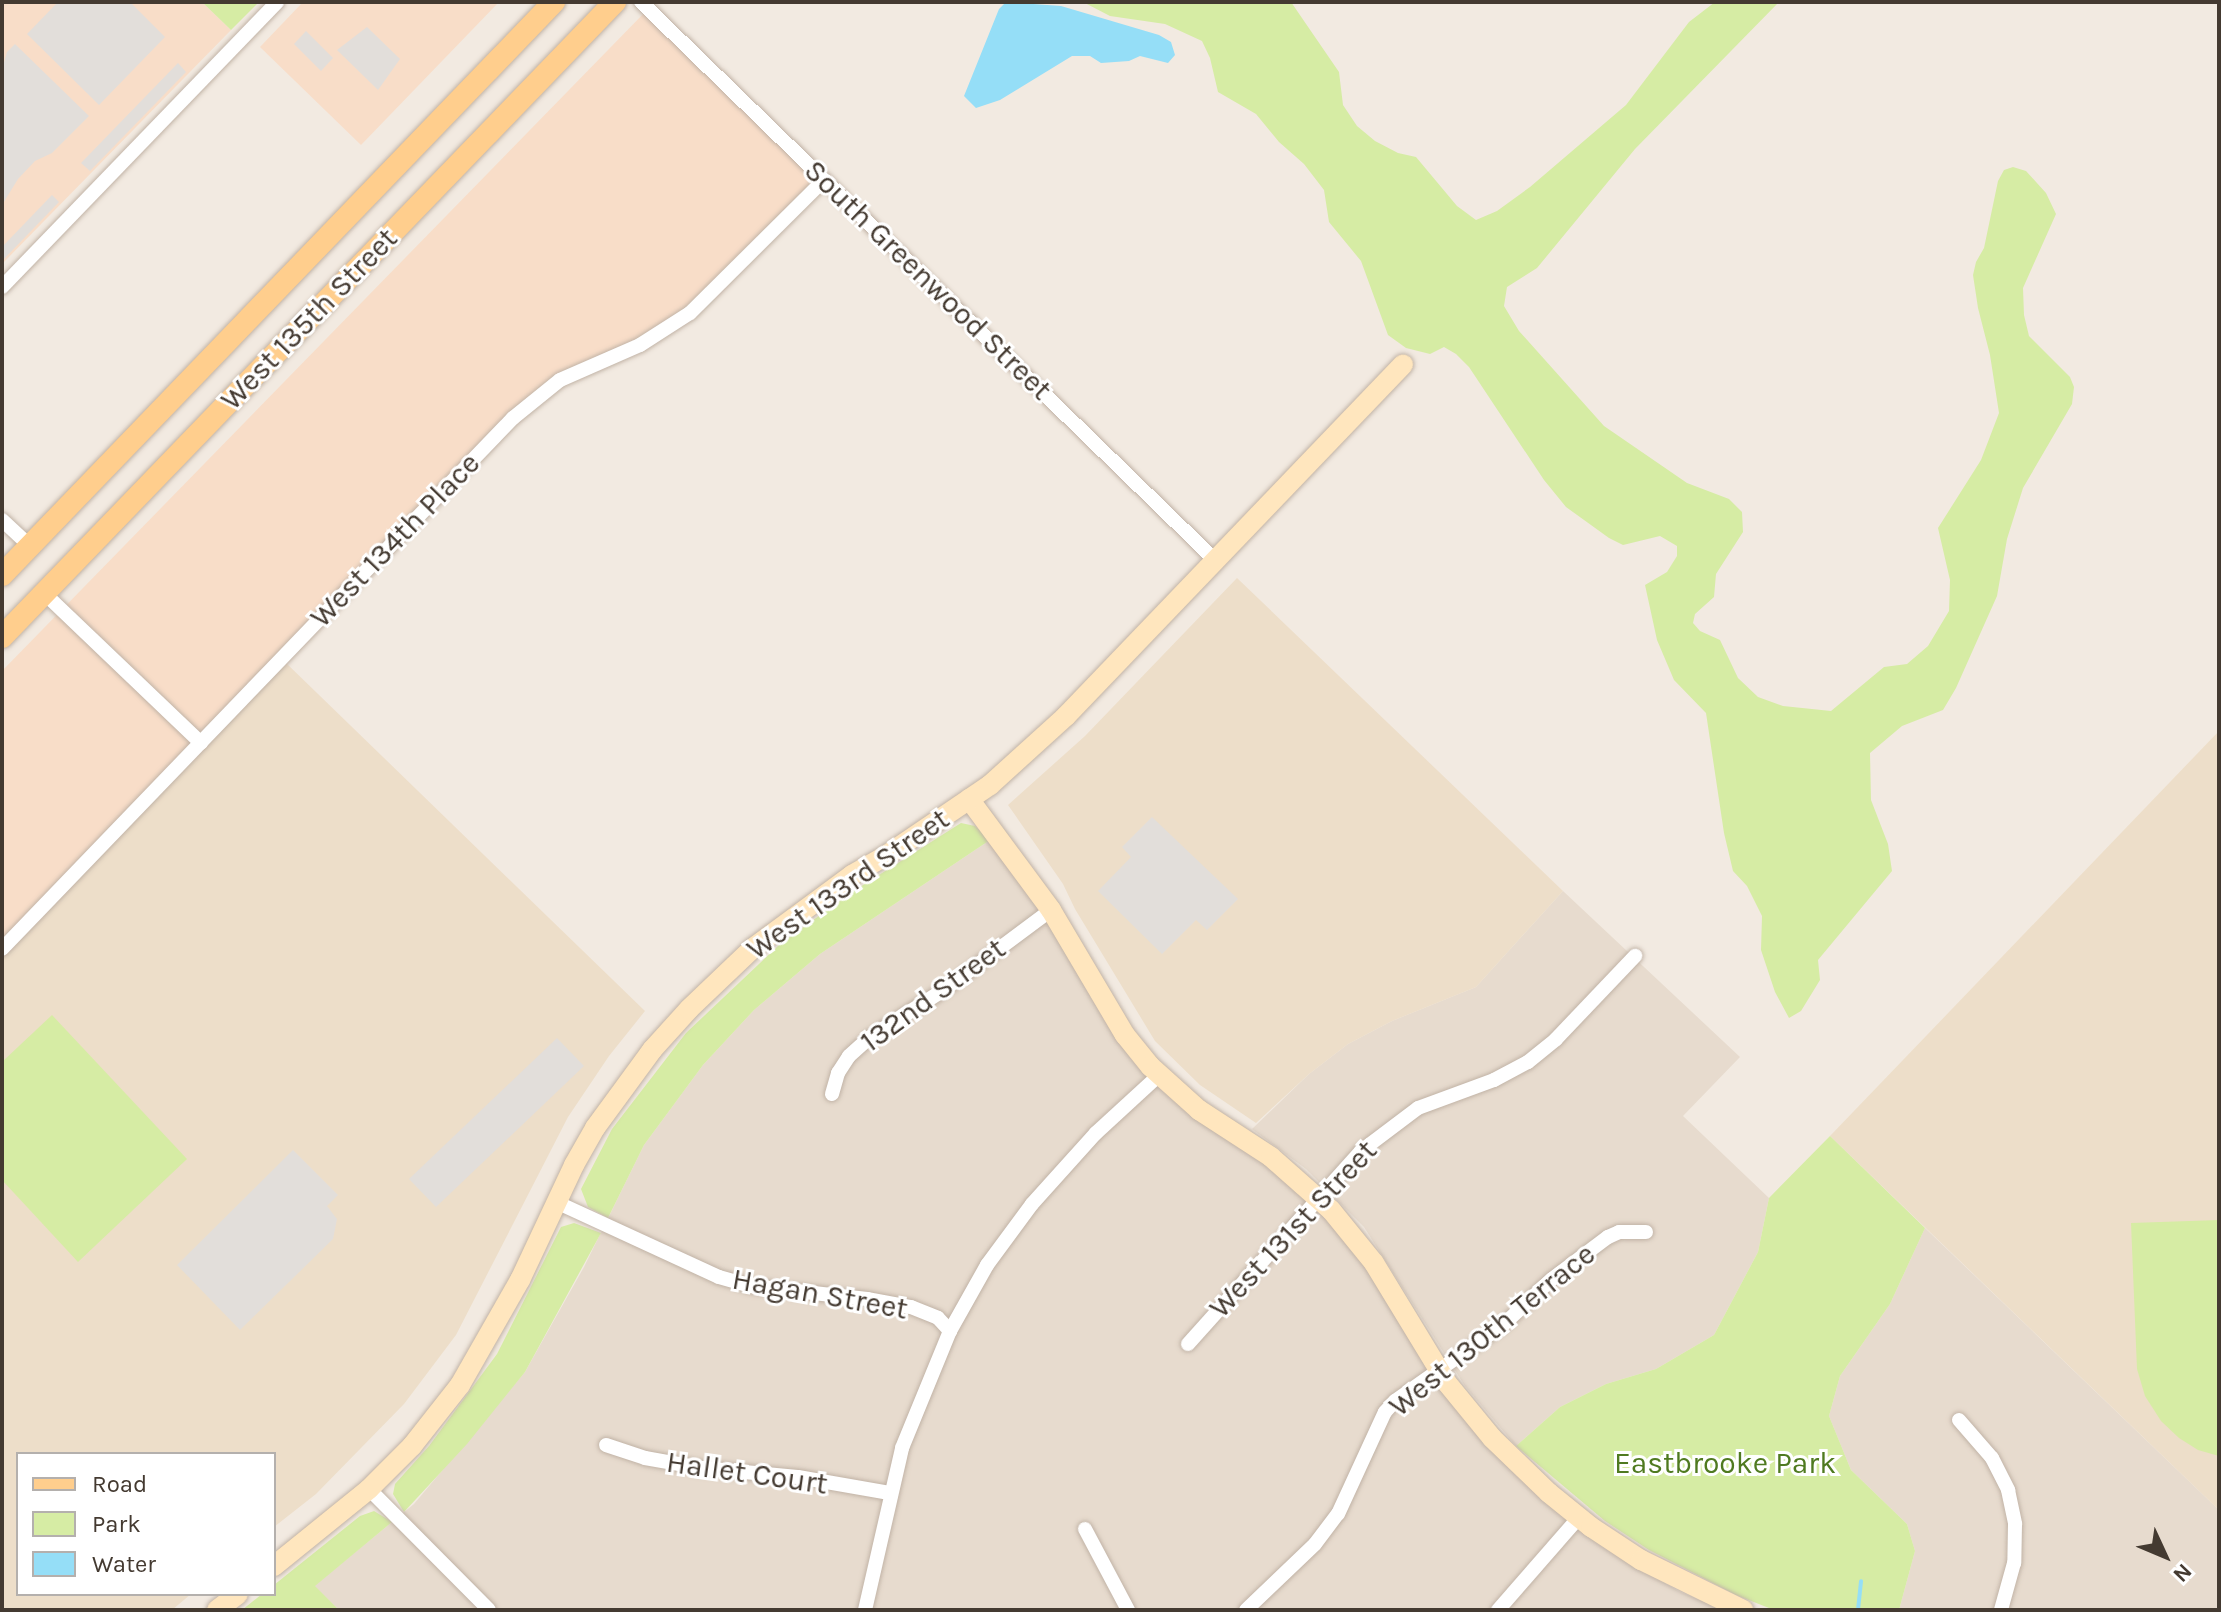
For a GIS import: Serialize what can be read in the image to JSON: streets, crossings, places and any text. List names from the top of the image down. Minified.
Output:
{"streets":{"main road":["West 135th Street"],"street":["South Greenwood Street","West 134th Place","West 133rd Street","132nd Street","West 131st Street","Hagan Street","West 130th Terrace","Hallet Court"]},"crossings":[["South Greenwood Street","West 134th Place"],["South Greenwood Street","West 133rd Street"],["West 133rd Street","Hagan Street"]],"parks":["Eastbrooke Park"],"legend":["Road","Park","Water"],"north":"bottom right"}
